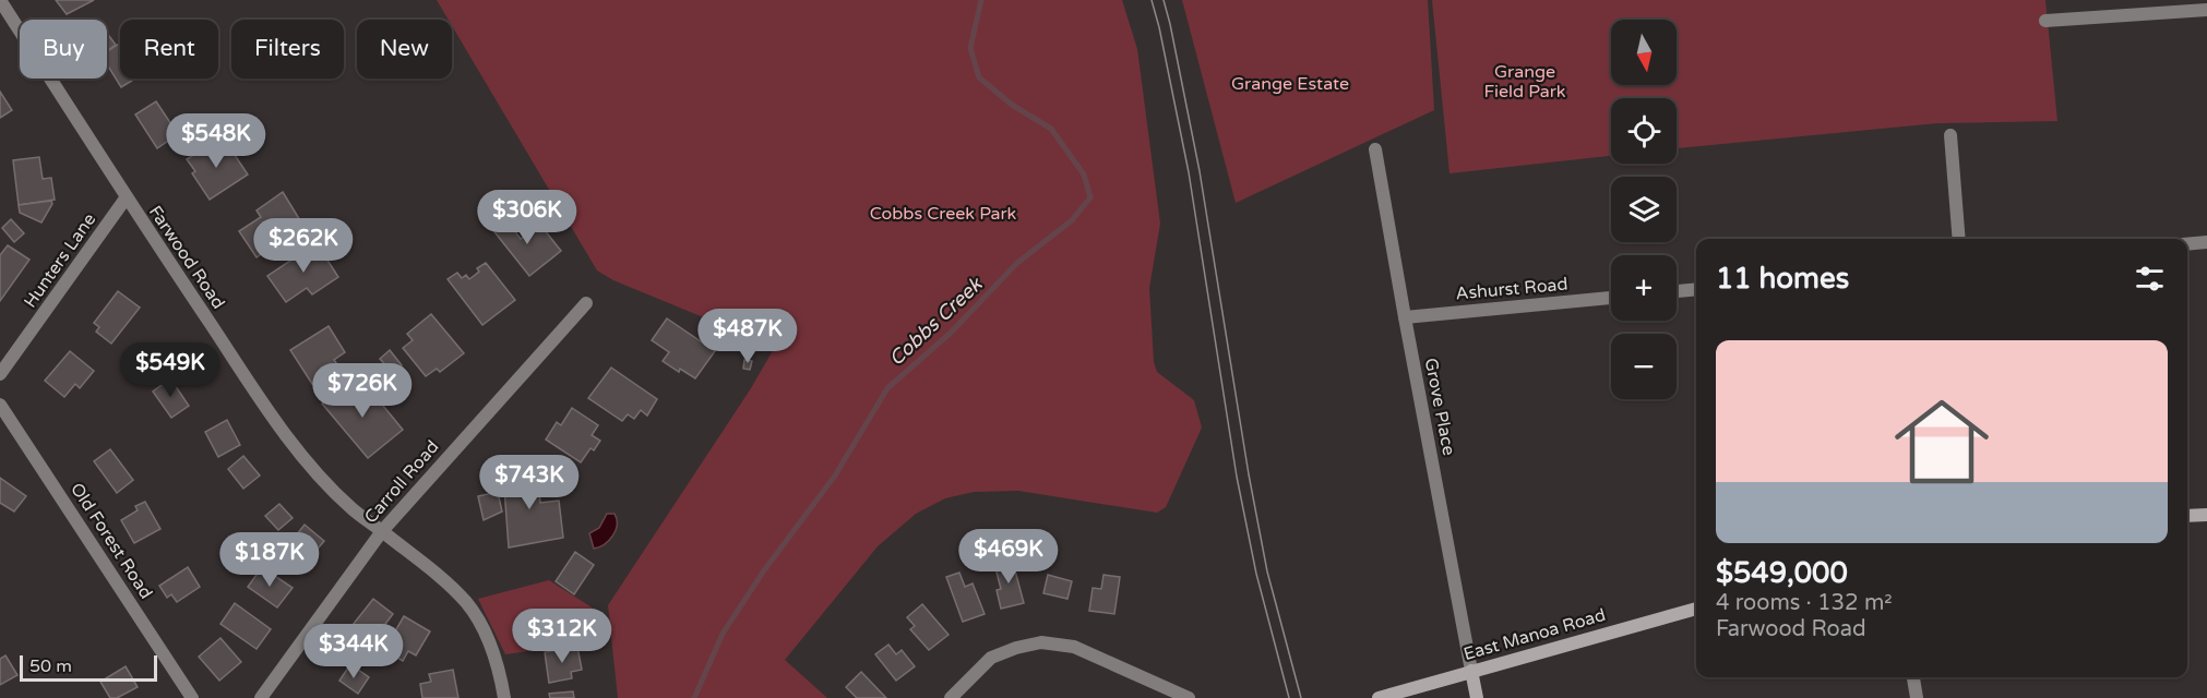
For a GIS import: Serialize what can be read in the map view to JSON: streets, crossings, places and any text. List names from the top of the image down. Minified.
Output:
{"streets":{"main road":["East Manoa Road"],"street":["Farwood Road","Hunters Lane","Ashurst Road","Grove Place","Carroll Road","Old Forest Road"]},"crossings":[["Farwood Road","Hunters Lane"],["Farwood Road","Carroll Road"],["Ashurst Road","Grove Place"],["Grove Place","East Manoa Road"]],"water":["Cobbs Creek"],"parks":["Grange Field Park","Grange Estate","Cobbs Creek Park"],"scale_bar":"50 m","north":"bottom","page":{"map_buttons":["+","−"],"chip":["Buy","Rent","Filters","New"],"price":["$548K","$306K","$262K","$487K","$549K","$726K","$743K","$469K","$187K","$312K","$344K"],"heading":"11 homes","list":[{"name":"$549,000","note":"4 rooms · 132 m² · Farwood Road"}],"scale":"50 m"}}
